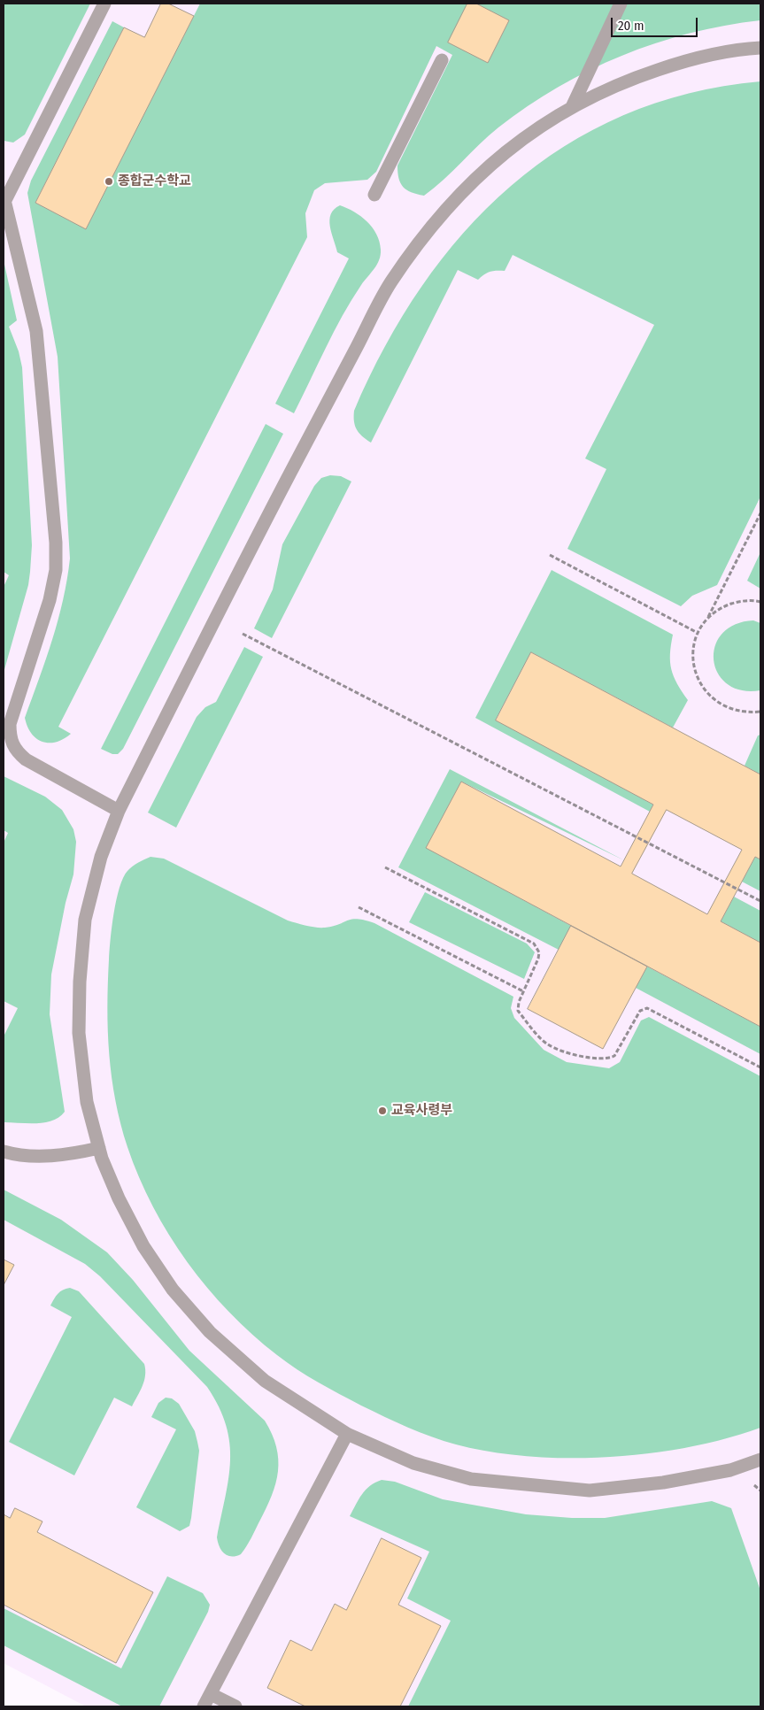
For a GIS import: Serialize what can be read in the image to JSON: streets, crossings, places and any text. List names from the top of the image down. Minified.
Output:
{"places":["종합군수학교","교육사령부"],"scale_bar":"20 m"}
